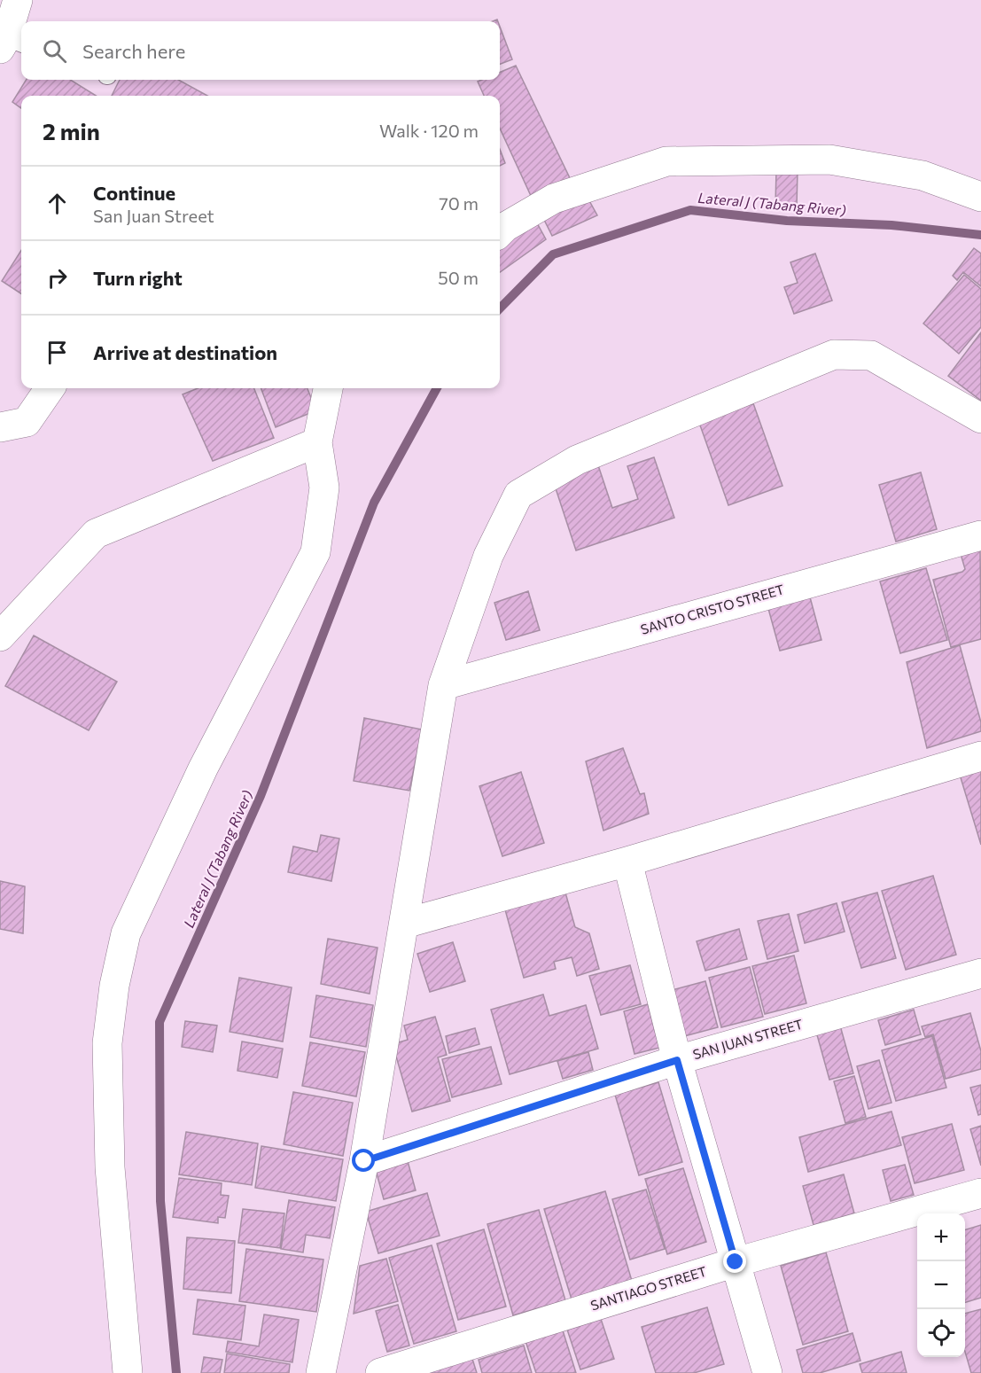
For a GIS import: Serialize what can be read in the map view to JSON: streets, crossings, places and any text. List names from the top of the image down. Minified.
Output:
{"streets":{"street":["SANTO CRISTO STREET","SAN JUAN STREET","SANTIAGO STREET"]},"water":["Lateral J (Tabang River)"],"page":{"search":"Search here","heading":["2 min","Walk · 120 m"],"list":[["Continue","San Juan Street","70 m"],["Turn right","50 m"],"Arrive at destination"],"map_buttons":["+","−"]}}
